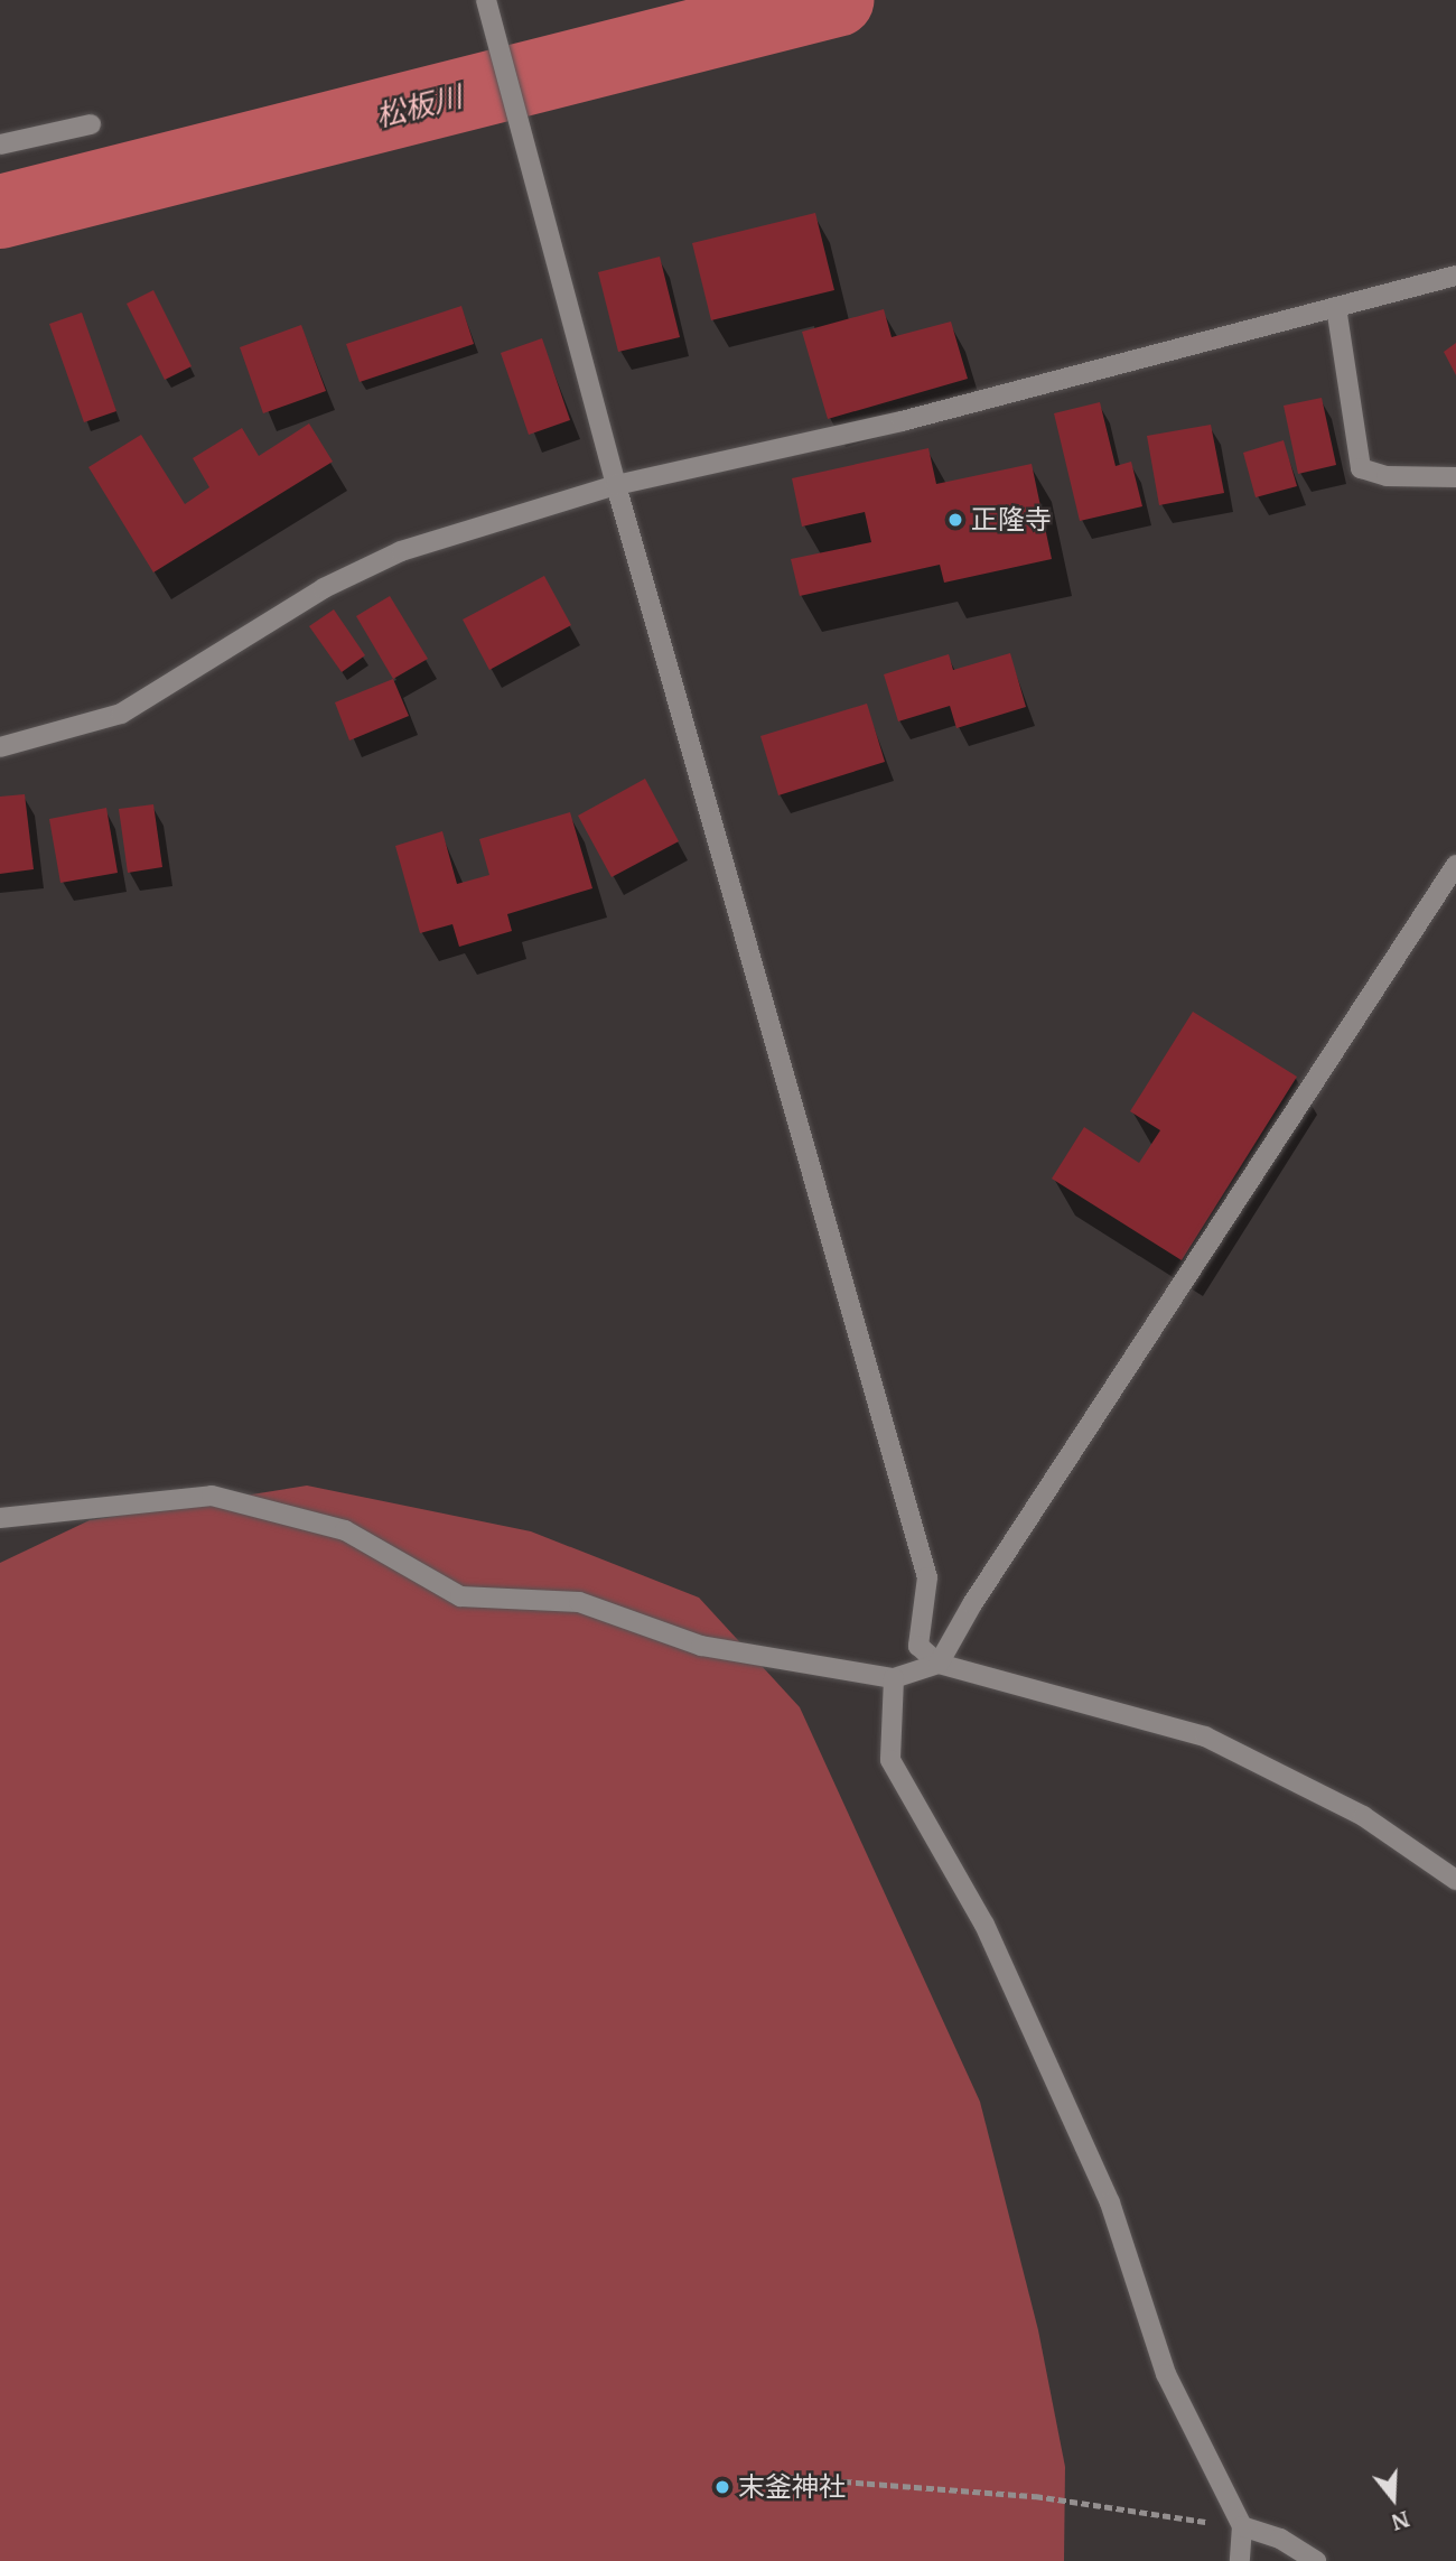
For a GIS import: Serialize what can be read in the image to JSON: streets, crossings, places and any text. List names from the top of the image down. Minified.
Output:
{"water":["松板川"],"places":["正隆寺","末釜神社"],"north":"bottom"}
